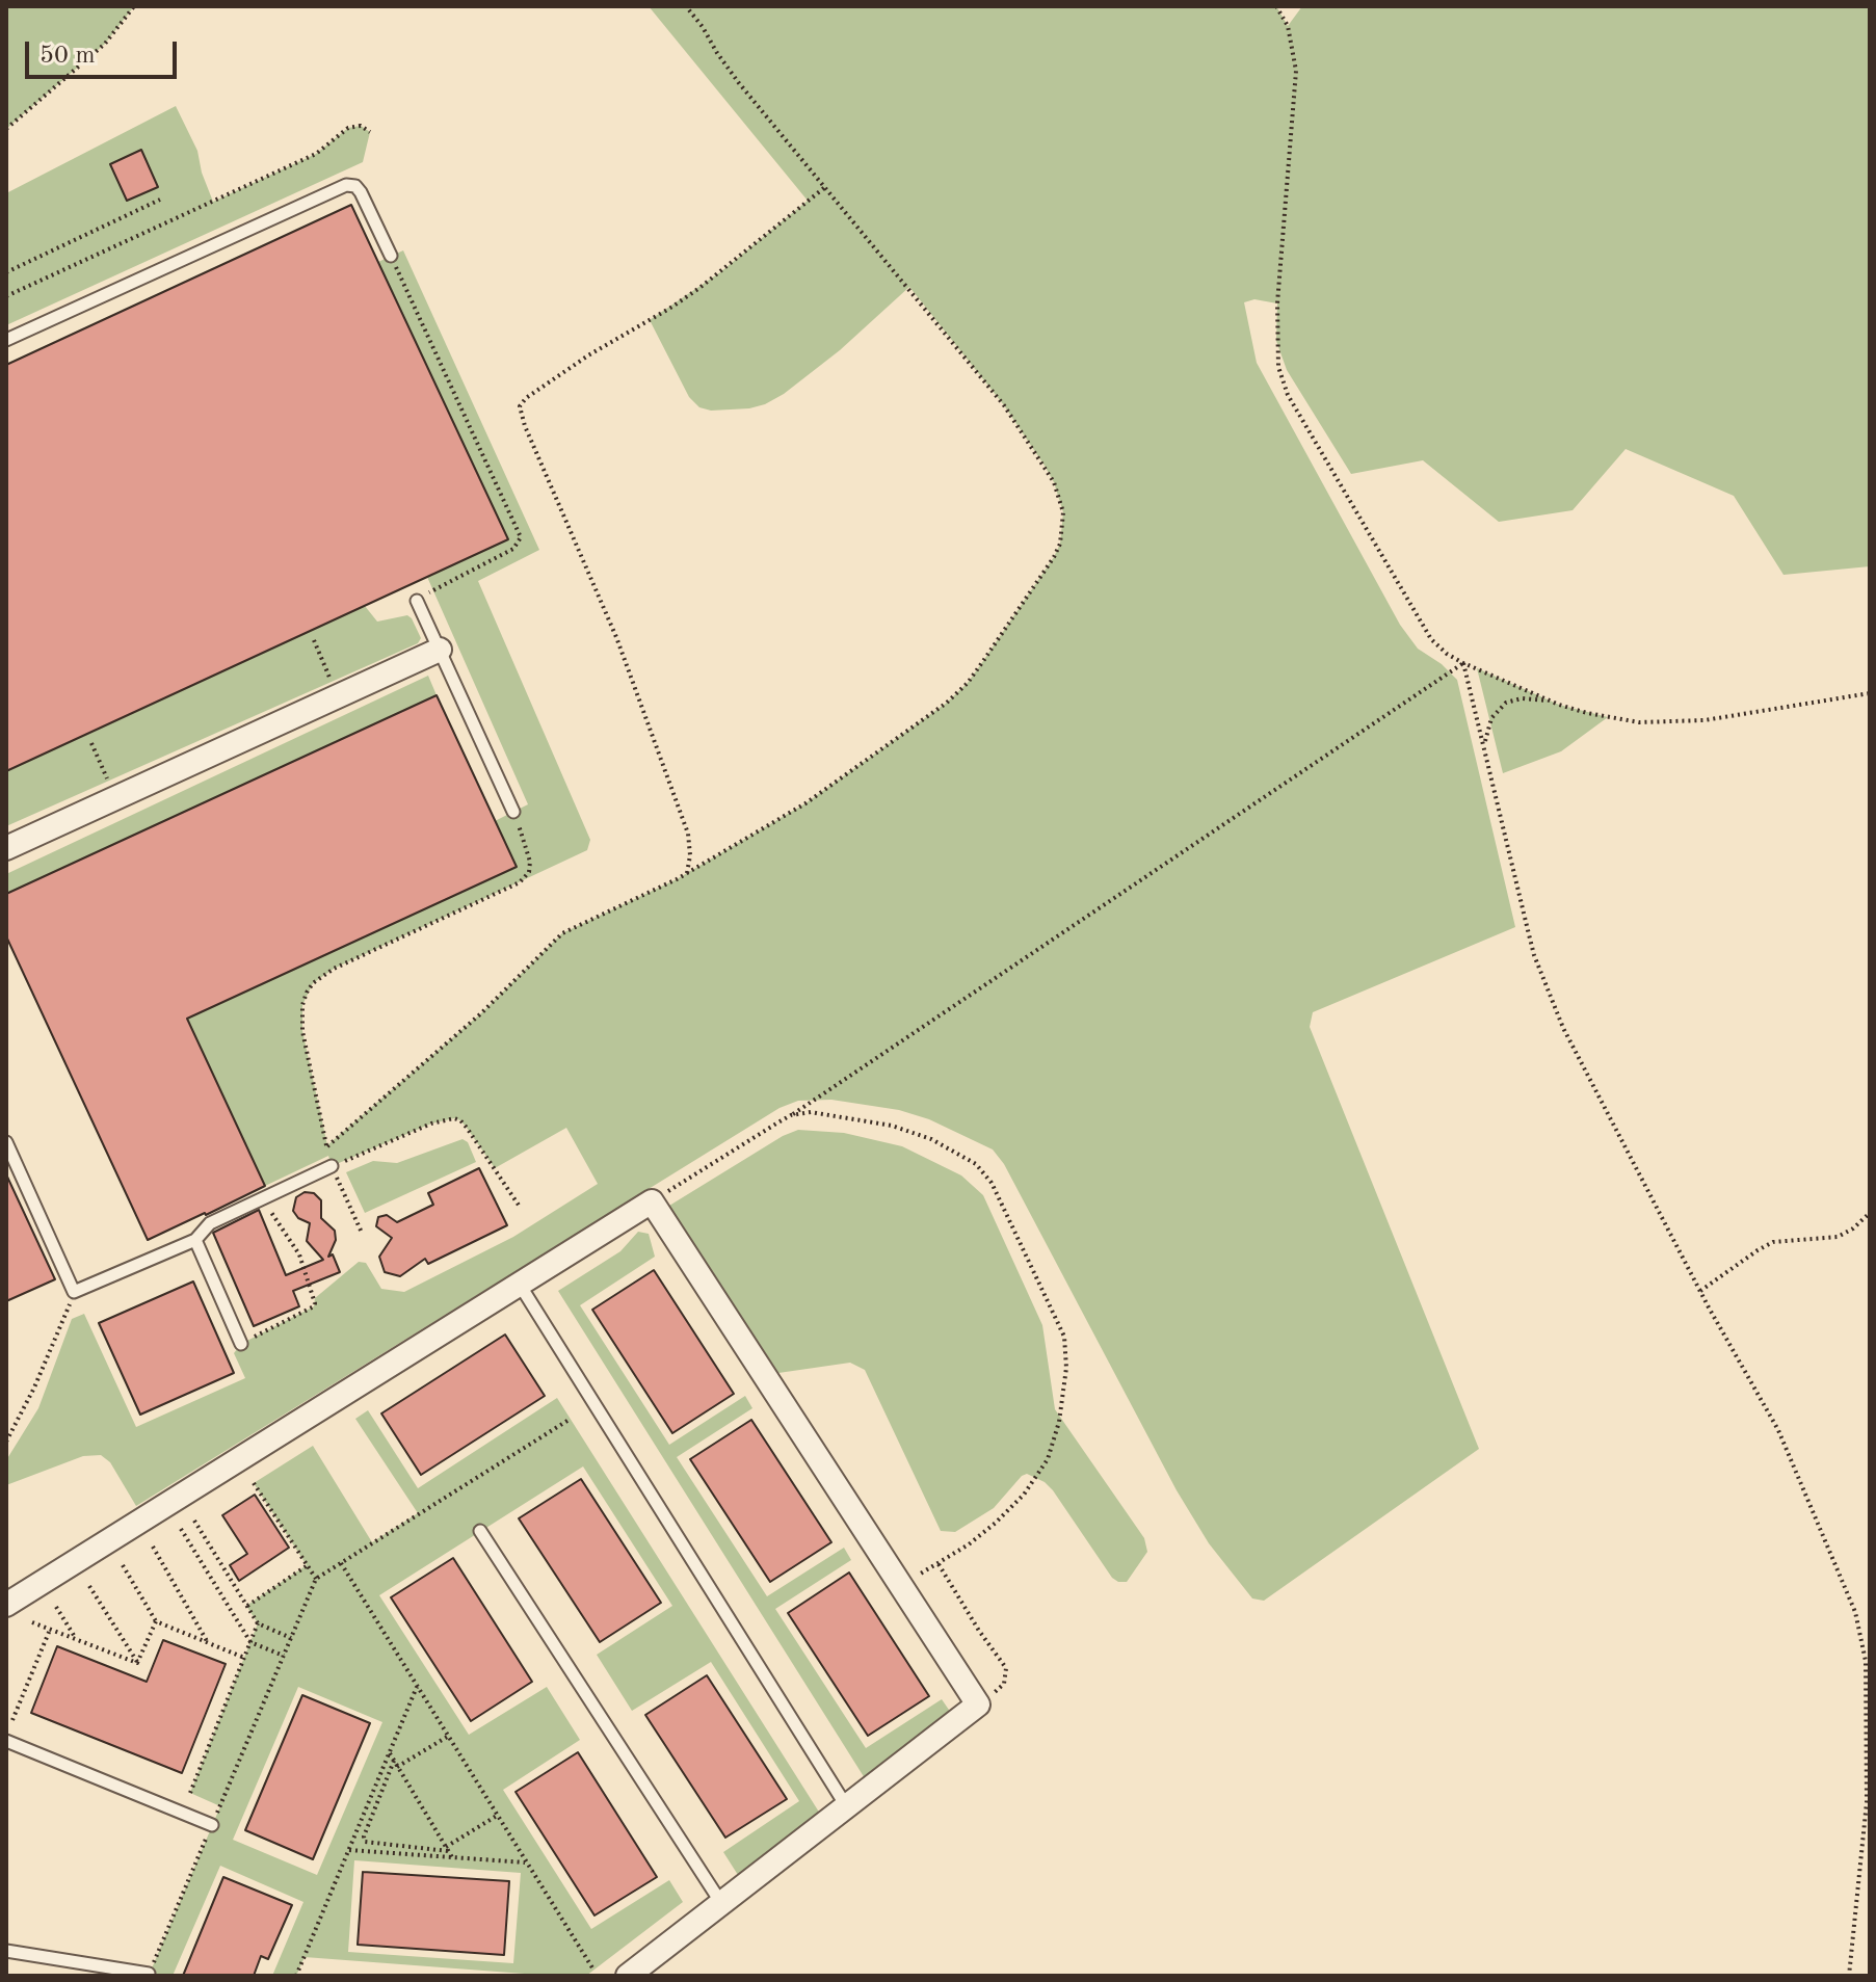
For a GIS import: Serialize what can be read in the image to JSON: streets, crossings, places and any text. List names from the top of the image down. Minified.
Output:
{"scale_bar":"50 m"}
